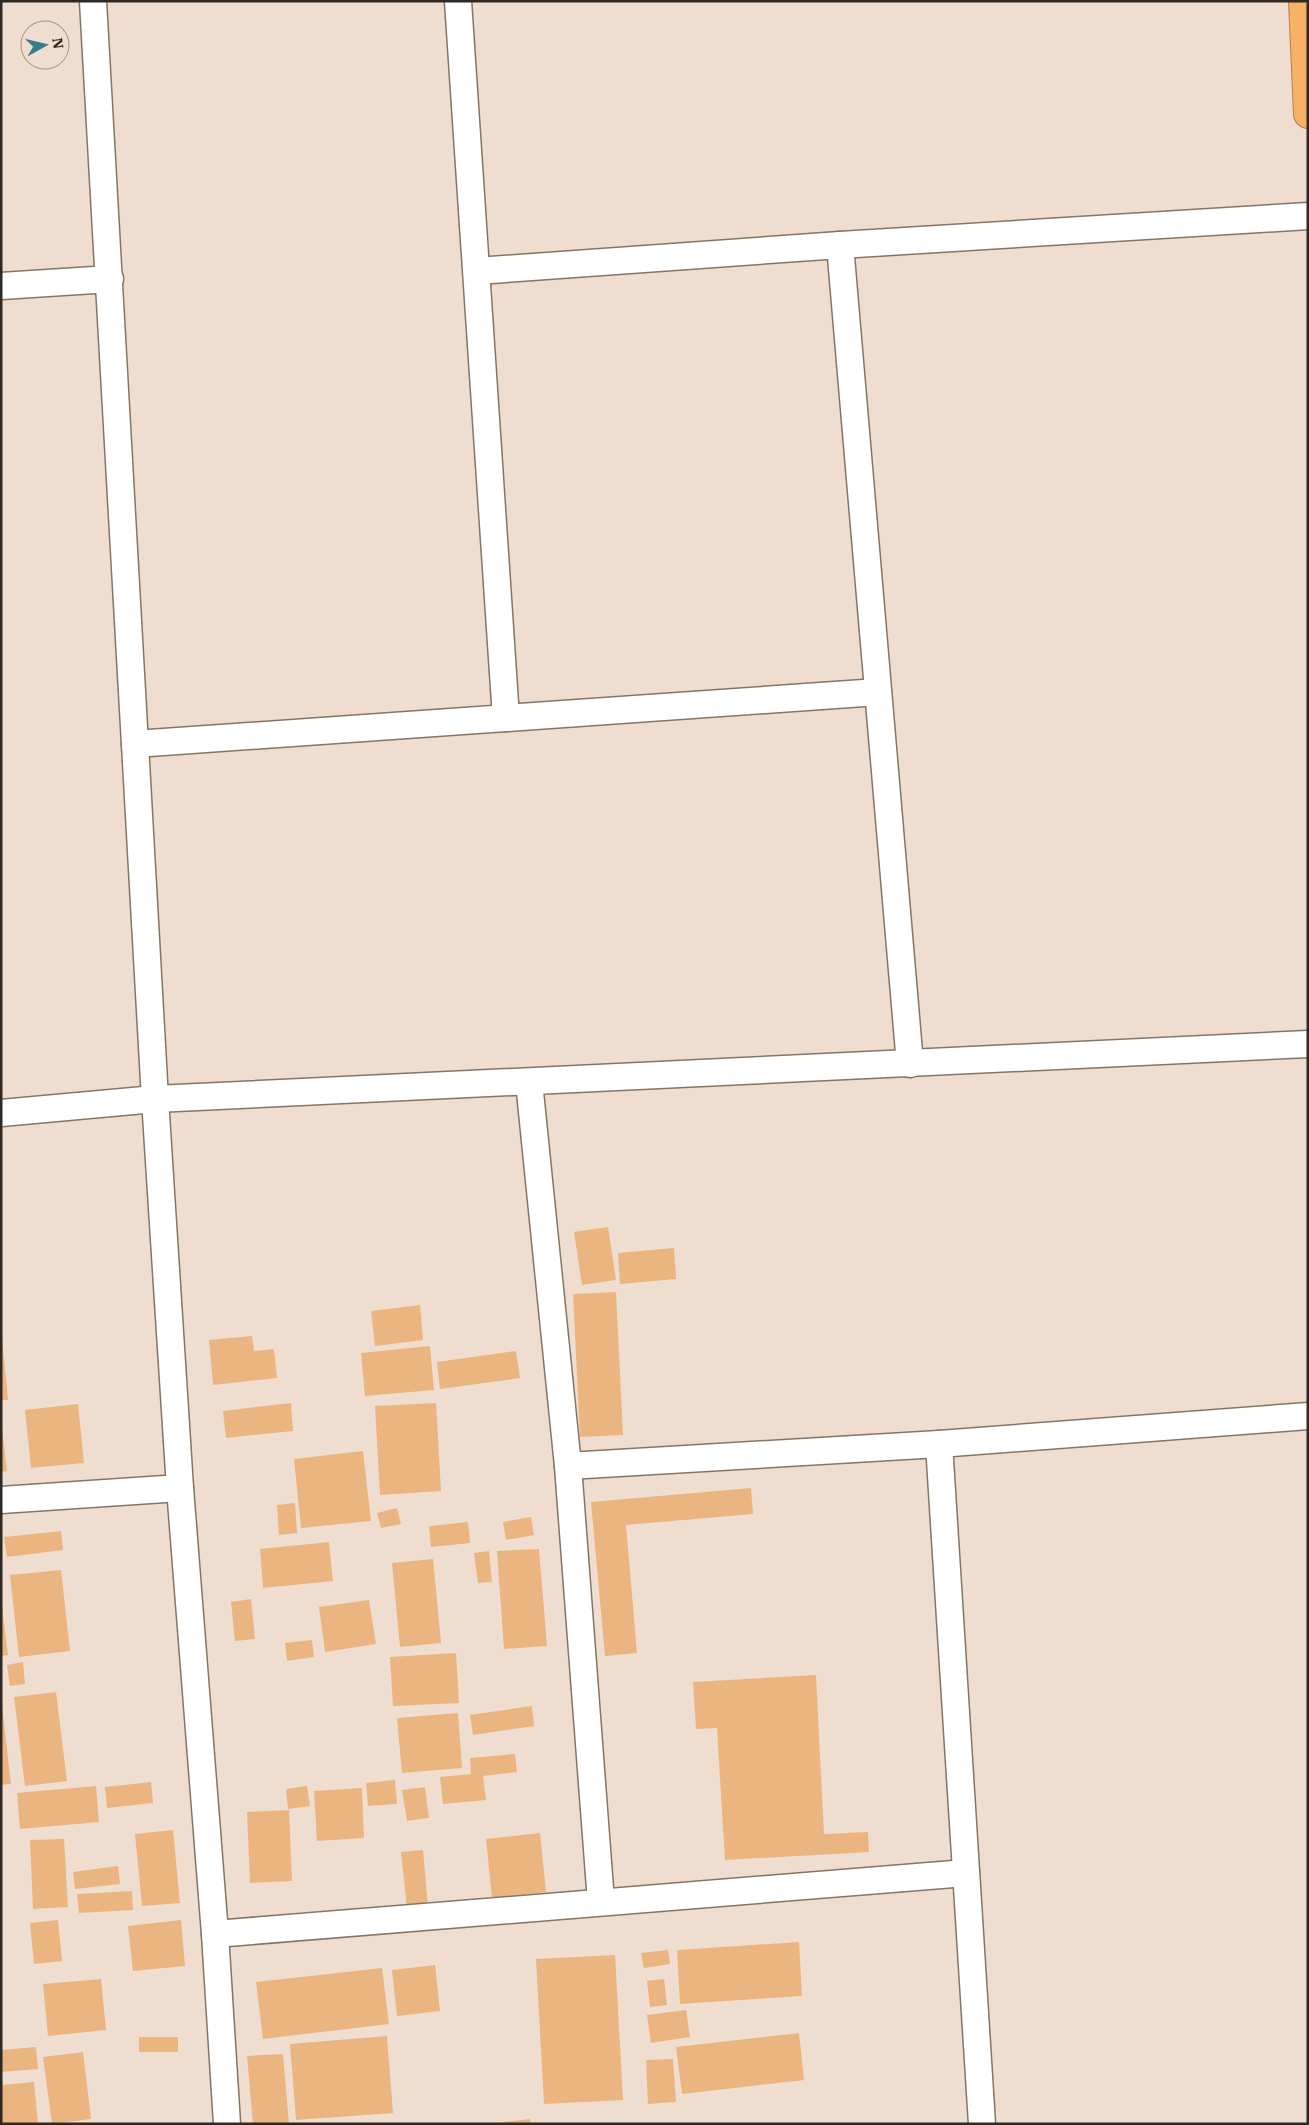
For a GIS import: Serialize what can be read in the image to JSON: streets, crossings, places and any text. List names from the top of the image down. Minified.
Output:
{"north":"right"}
